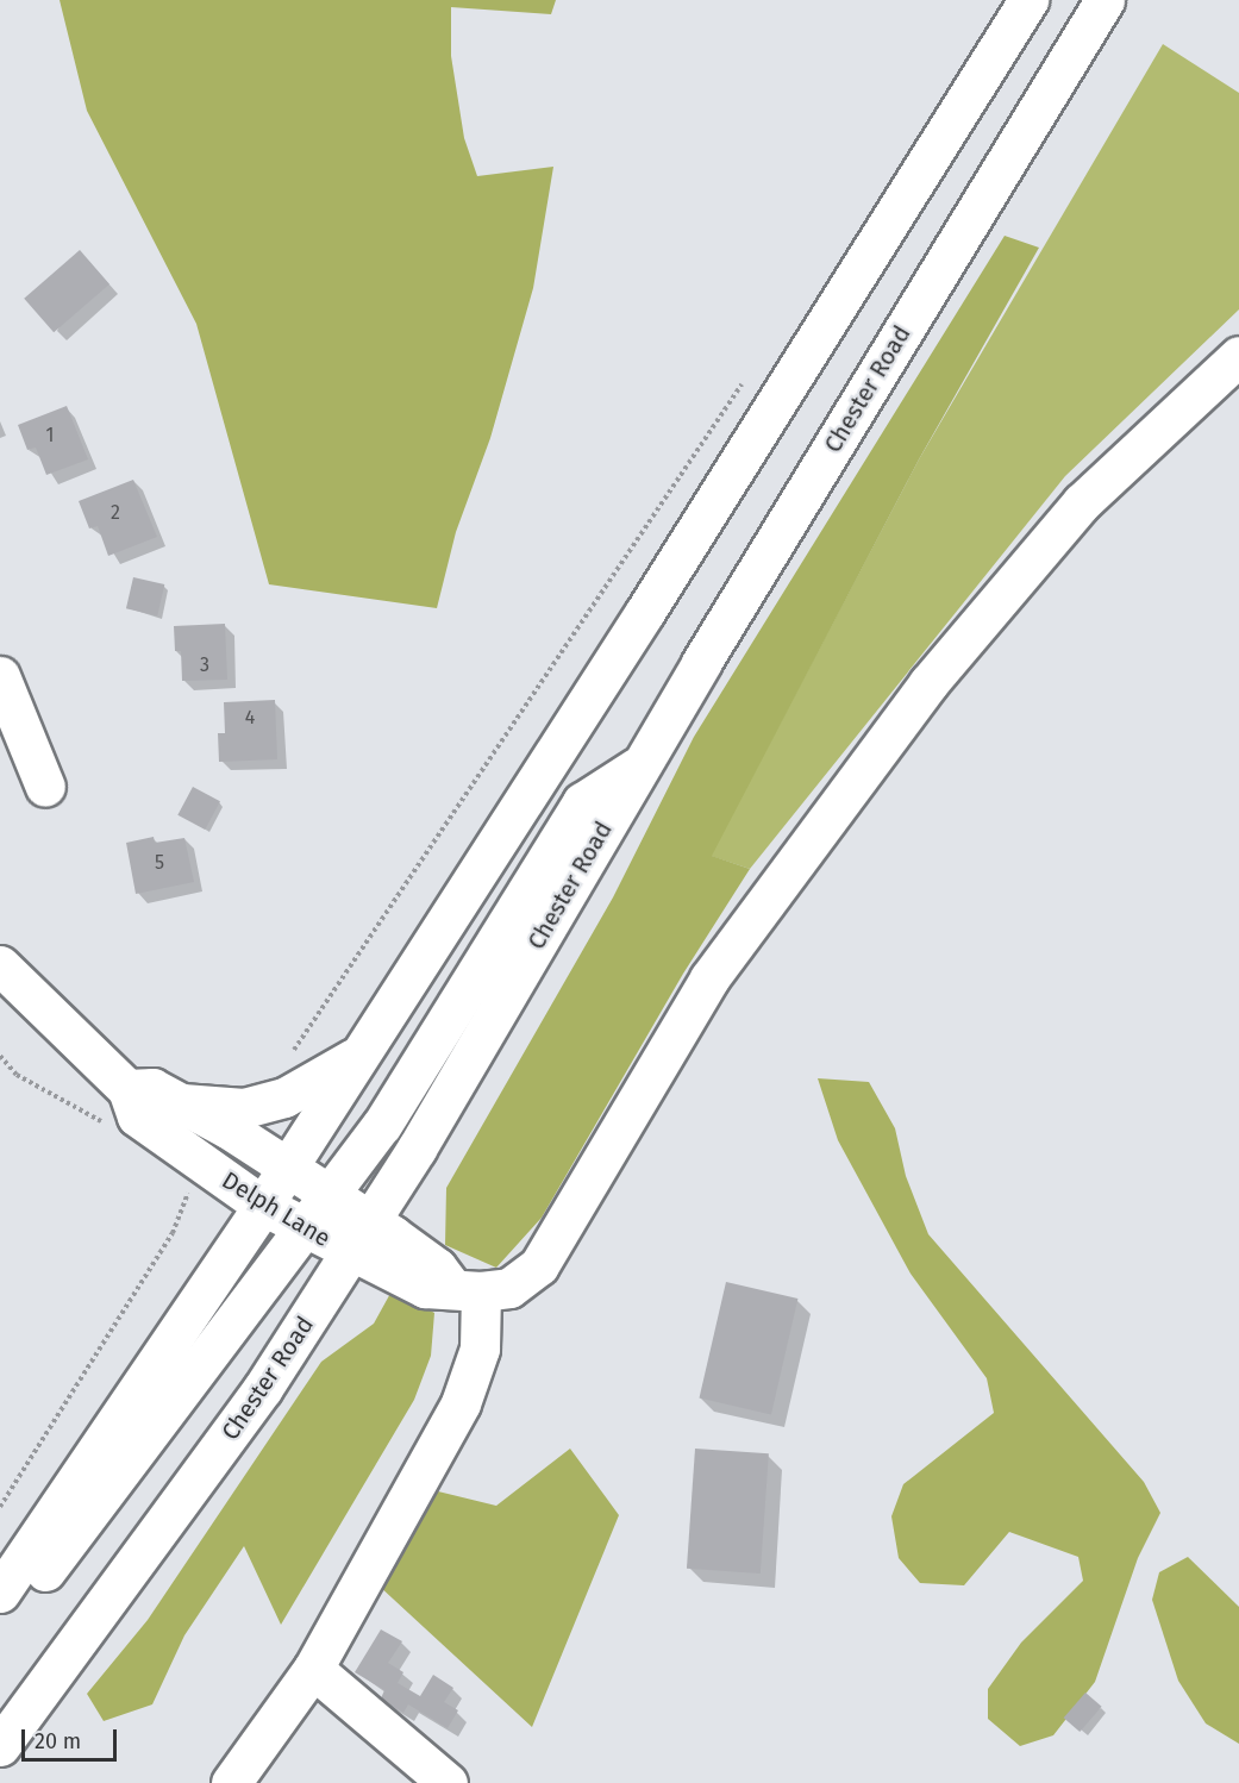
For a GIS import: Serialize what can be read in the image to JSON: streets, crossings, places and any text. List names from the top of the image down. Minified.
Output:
{"streets":{"main road":["Chester Road","Delph Lane"]},"crossings":[["Chester Road","Delph Lane"]],"house_numbers":["1","2","3","4","5"],"scale_bar":"20 m"}
